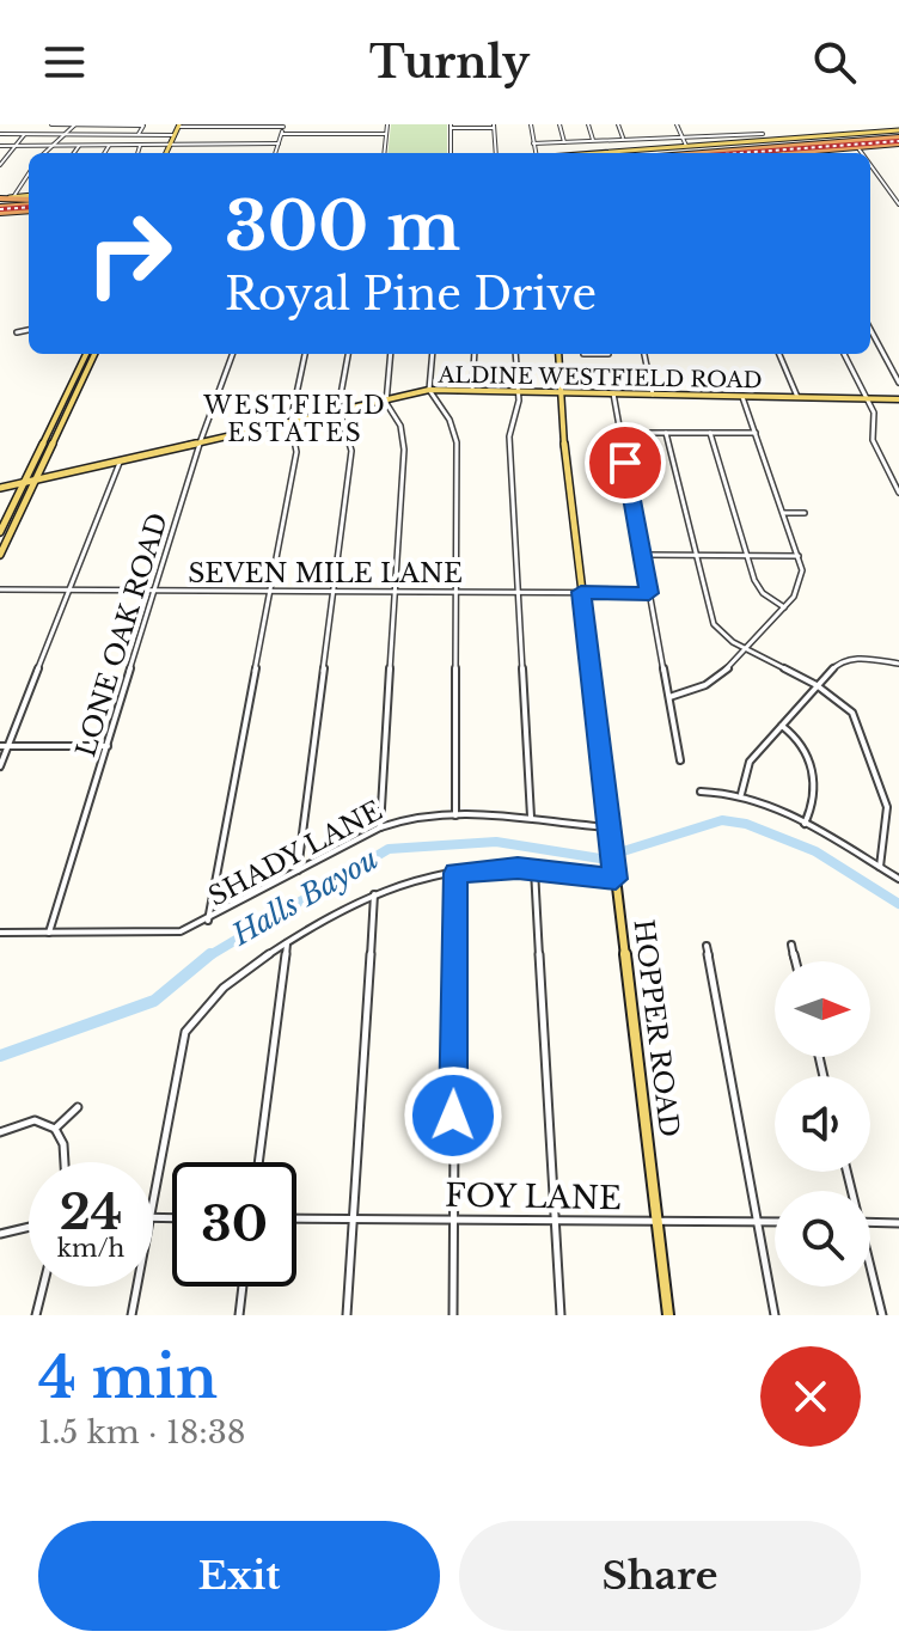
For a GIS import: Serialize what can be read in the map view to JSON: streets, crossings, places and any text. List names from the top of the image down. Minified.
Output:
{"streets":{"main road":["ALDINE WESTFIELD ROAD","HOPPER ROAD"],"street":["SEVEN MILE LANE","LONE OAK ROAD","SHADY LANE","FOY LANE"]},"crossings":[["ALDINE WESTFIELD ROAD","LONE OAK ROAD"],["ALDINE WESTFIELD ROAD","HOPPER ROAD"],["SEVEN MILE LANE","LONE OAK ROAD"],["SEVEN MILE LANE","HOPPER ROAD"],["LONE OAK ROAD","SHADY LANE"],["SHADY LANE","HOPPER ROAD"],["HOPPER ROAD","FOY LANE"]],"districts":["WESTFIELD ESTATES"],"water":["Halls Bayou"],"north":"right","page":{"header":"Turnly","turn":["300 m","Royal Pine Drive"],"speed":"24 km/h","limit":"30","heading":["4 min","1.5 km · 18:38"],"buttons":["Exit","Share"]}}
